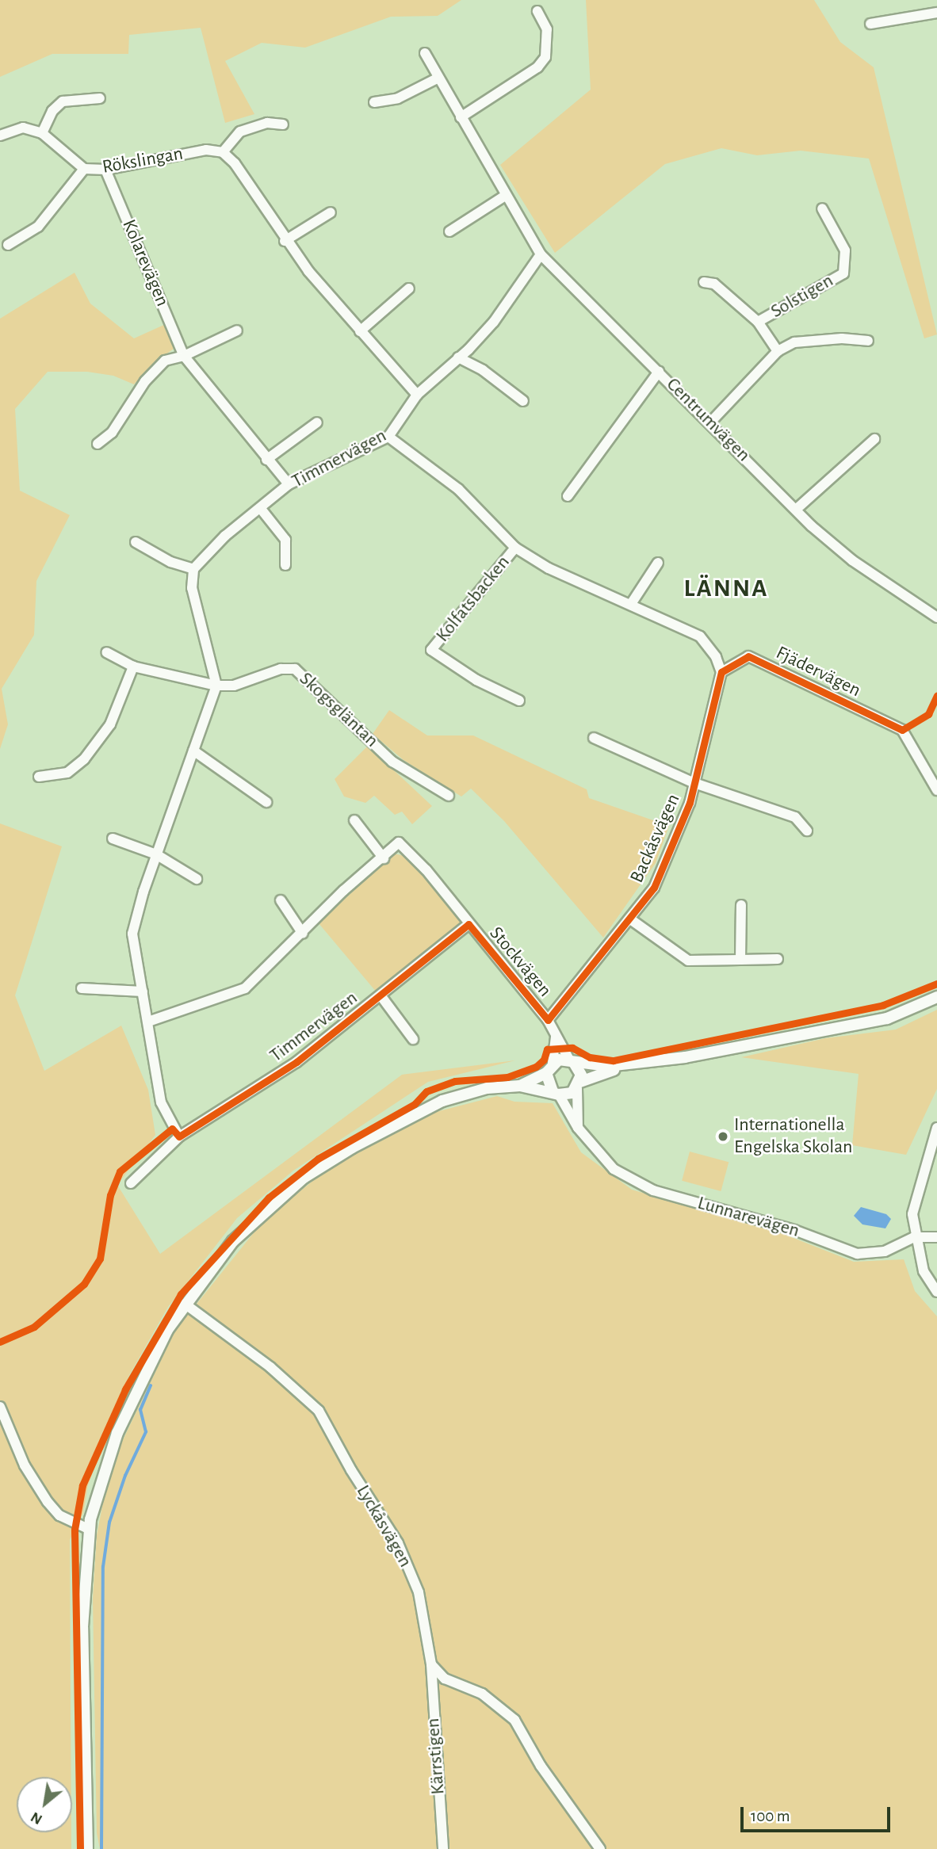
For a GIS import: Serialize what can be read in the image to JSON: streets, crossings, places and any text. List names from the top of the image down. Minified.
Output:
{"streets":{"street":["Rökslingan","Kolarevägen","Solstigen","Centrumvägen","Timmervägen","Kolfatsbacken","Fjädervägen","Skogsgläntan","Backåsvägen","Stockvägen","Lunnarevägen","Lyckåsvägen","Kärrstigen"]},"crossings":[["Rökslingan","Kolarevägen"],["Kolarevägen","Timmervägen"],["Solstigen","Centrumvägen"],["Centrumvägen","Timmervägen"],["Timmervägen","Stockvägen"],["Fjädervägen","Backåsvägen"],["Backåsvägen","Stockvägen"],["Stockvägen","Lunnarevägen"],["Lyckåsvägen","Kärrstigen"]],"districts":["LÄNNA"],"places":["Internationella Engelska Skolan"],"scale_bar":"100 m","north":"bottom left"}
